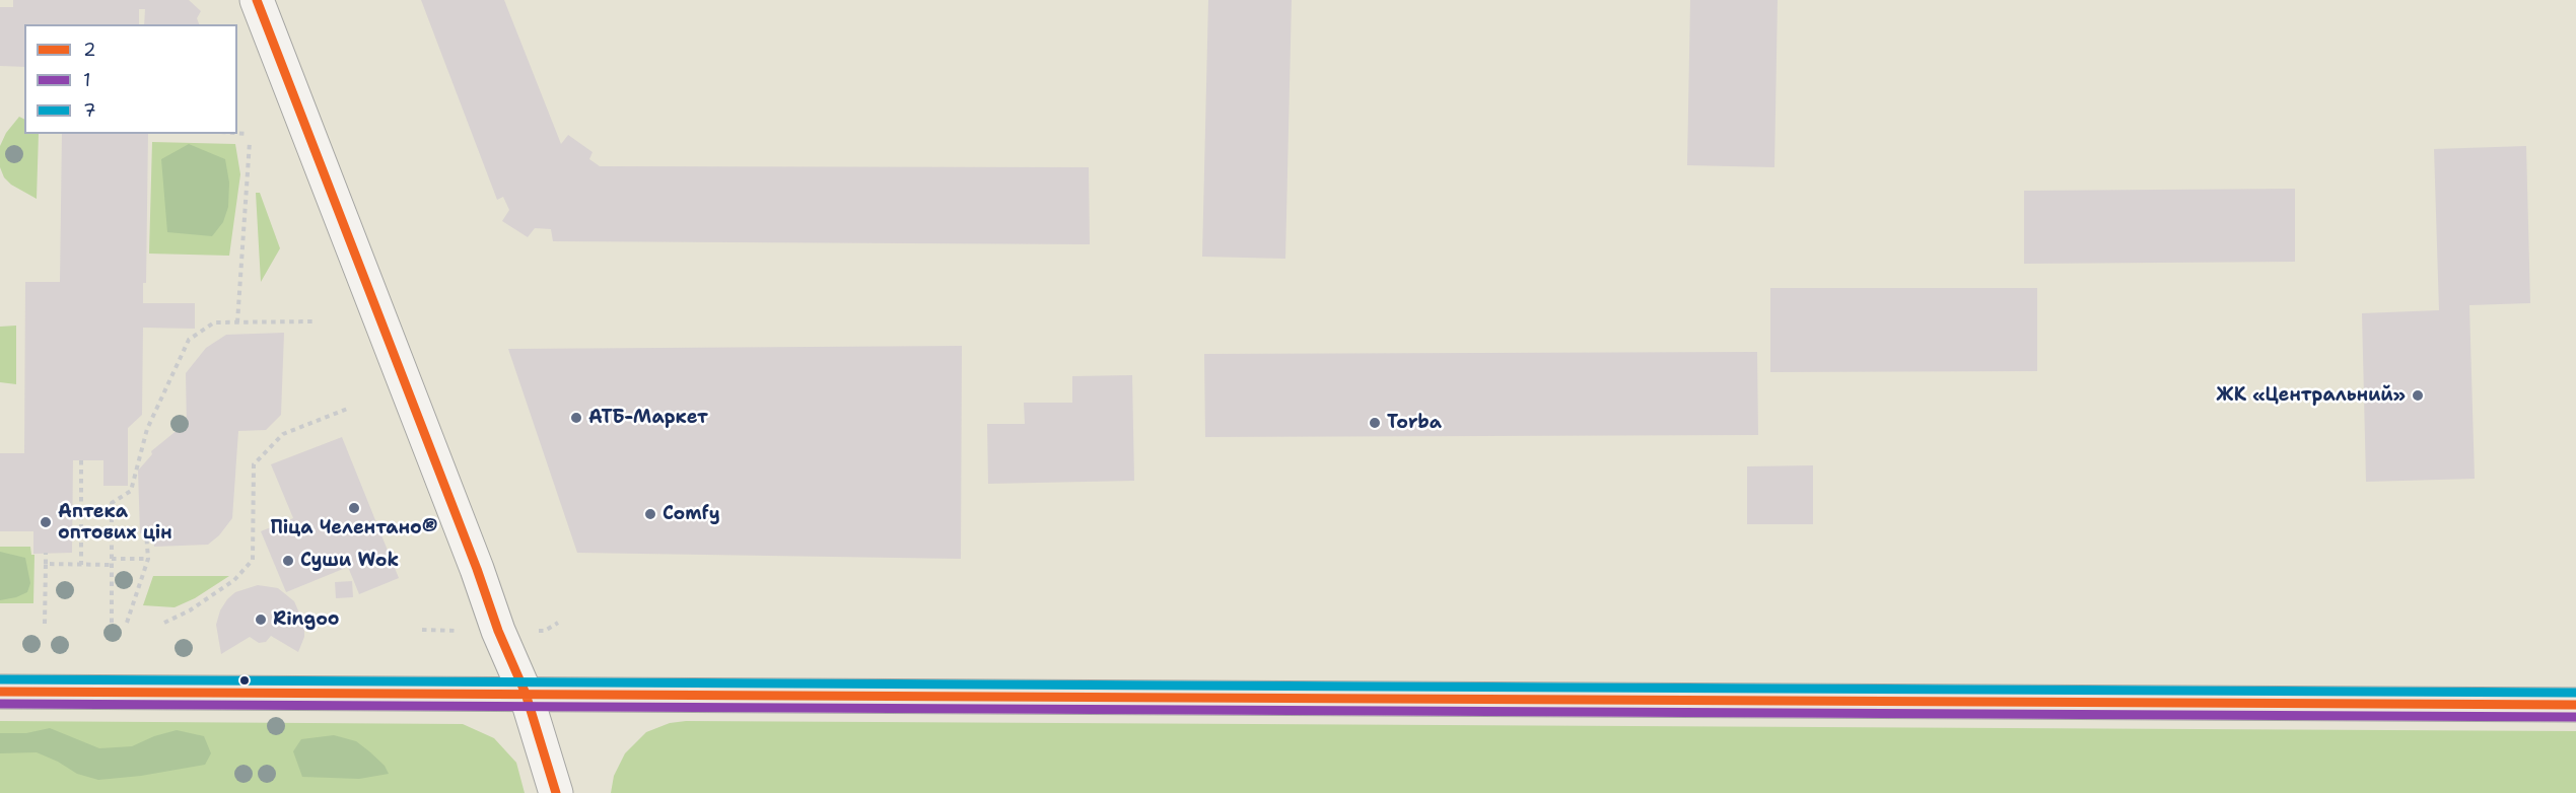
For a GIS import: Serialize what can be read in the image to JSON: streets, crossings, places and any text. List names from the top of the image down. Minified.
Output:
{"places":["ЖК «Центральний»","АТБ-Маркет","Torba","Піца Челентано®","Comfy","Аптека оптових цін","Суши Wok","Ringoo"],"lines":["transit line 2","transit line 7","transit line 1"],"legend":["2","1","7"]}
